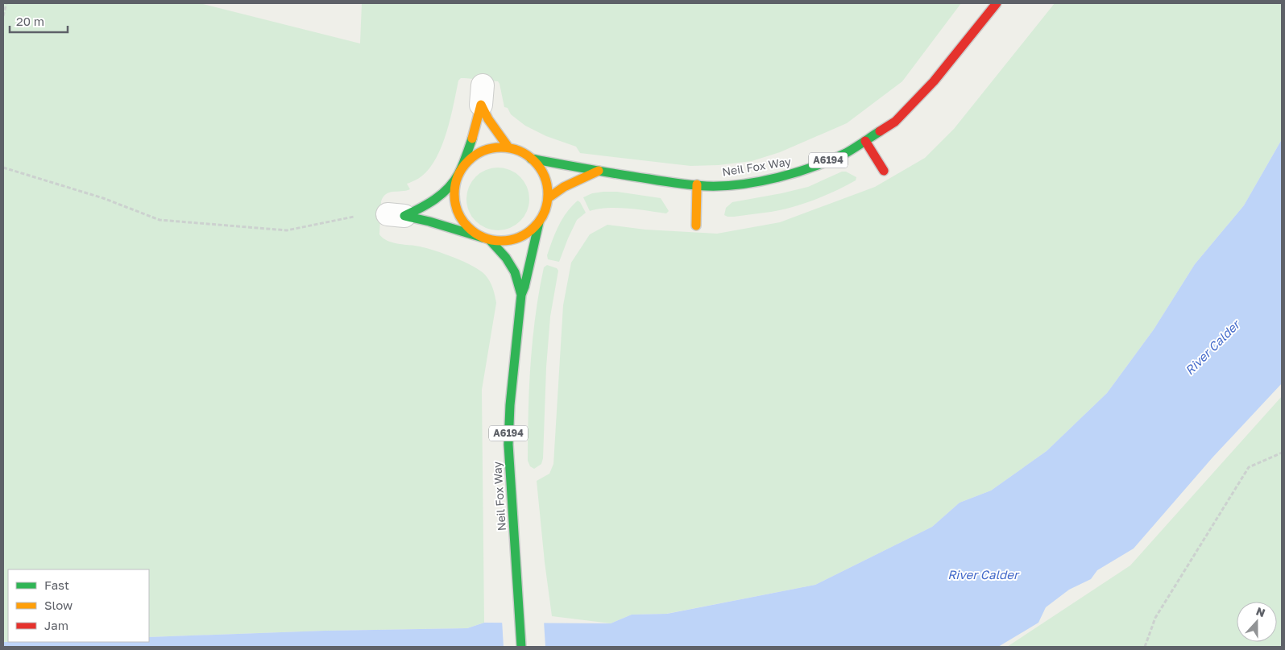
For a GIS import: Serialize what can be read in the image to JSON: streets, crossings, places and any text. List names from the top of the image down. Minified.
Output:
{"streets":{"main road":["A6194","Neil Fox Way"]},"water":["River Calder"],"legend":["Fast","Slow","Jam"],"scale_bar":"20 m","north":"top"}
